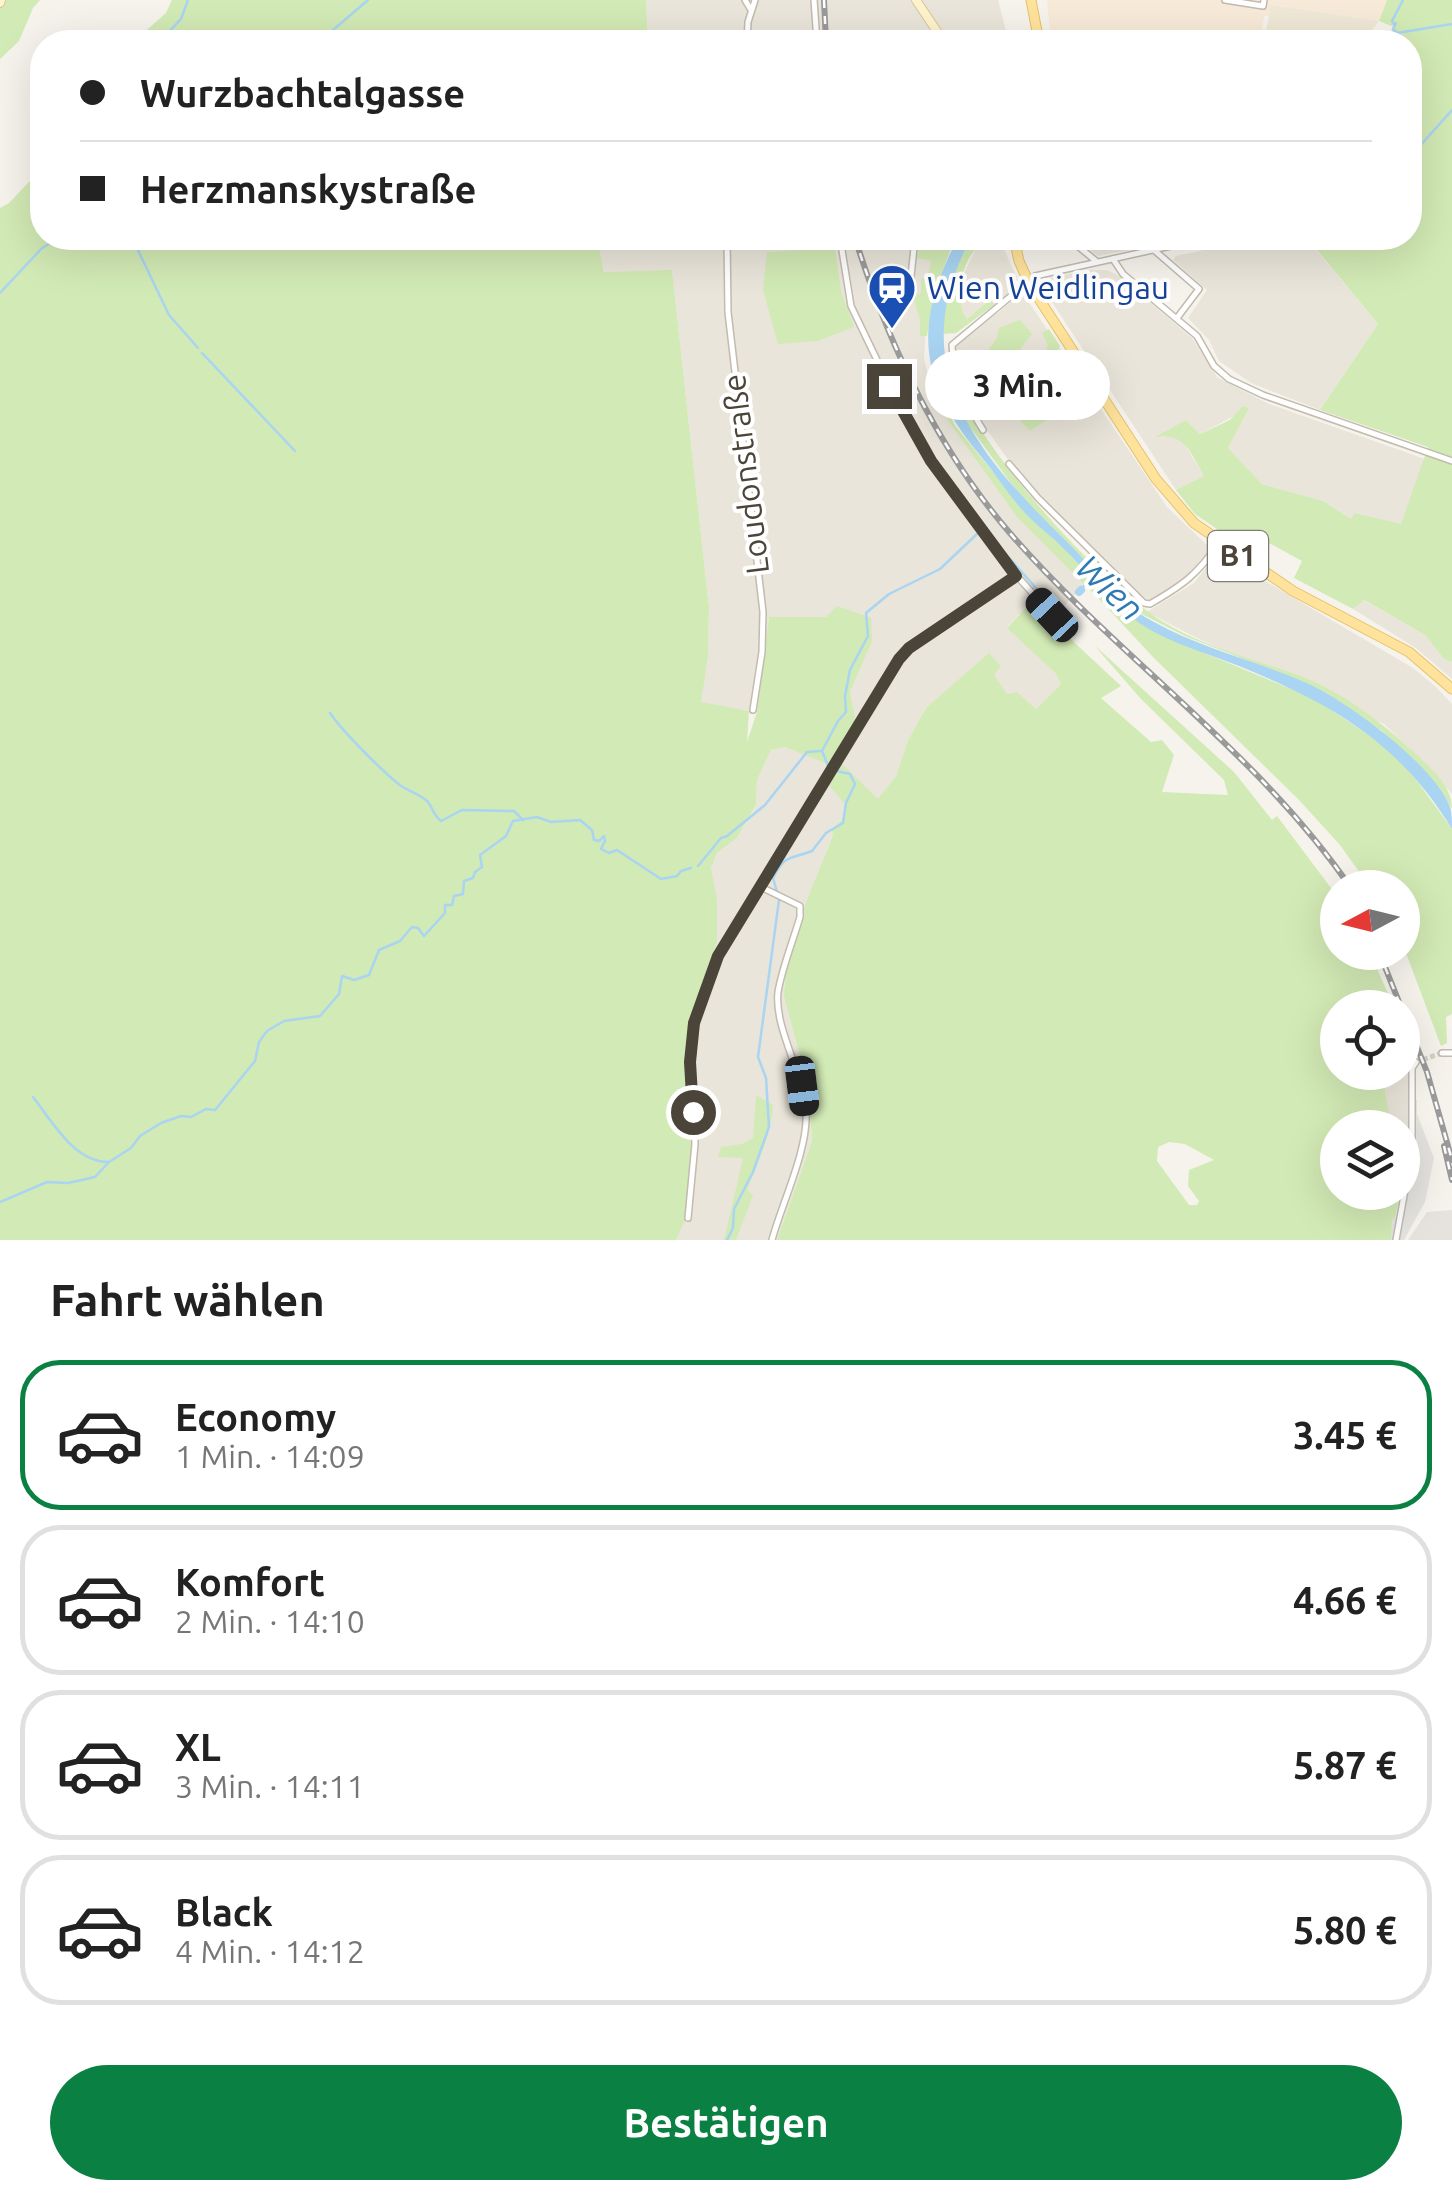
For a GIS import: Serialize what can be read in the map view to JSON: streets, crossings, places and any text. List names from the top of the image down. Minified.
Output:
{"streets":{"main road":["B1"],"street":["Loudonstraße"]},"water":["Wien"],"places":{"station":["Wien Weidlingau"]},"north":"left","page":{"banner":["Wurzbachtalgasse","Herzmanskystraße"],"bubble":"3 Min.","heading":"Fahrt wählen","list":[{"name":"Economy","note":"1 Min. · 14:09","value":"3.45 €"},{"name":"Komfort","note":"2 Min. · 14:10","value":"4.66 €"},{"name":"XL","note":"3 Min. · 14:11","value":"5.87 €"},{"name":"Black","note":"4 Min. · 14:12","value":"5.80 €"}],"buttons":"Bestätigen"}}
